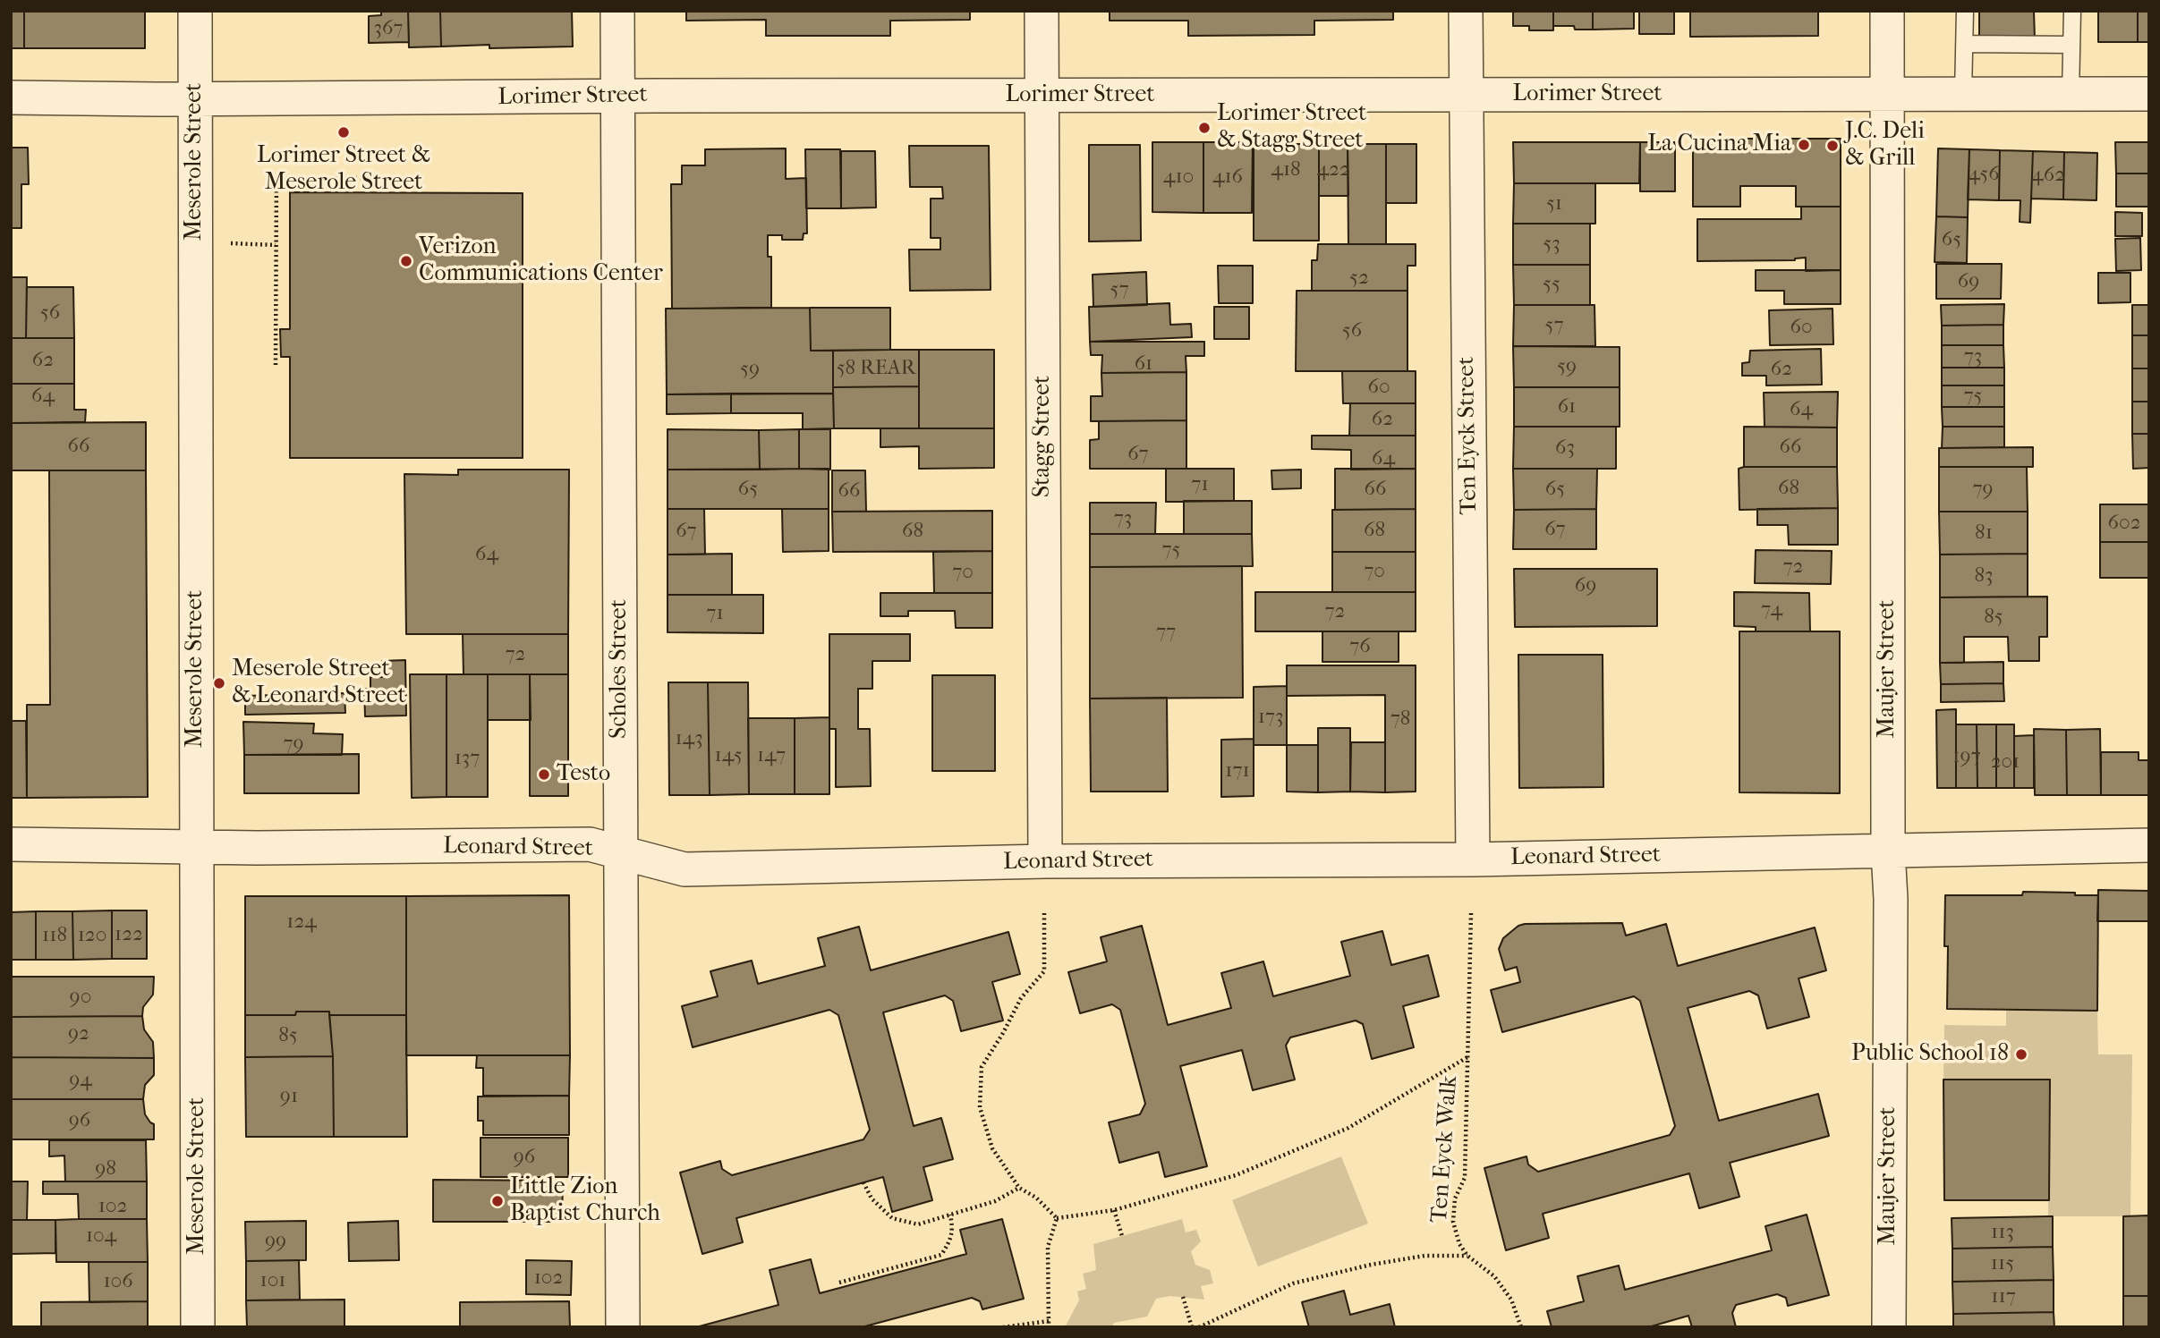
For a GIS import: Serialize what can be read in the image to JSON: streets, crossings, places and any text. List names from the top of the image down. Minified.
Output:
{"streets":{"street":["Lorimer Street","Meserole Street","Ten Eyck Street","Stagg Street","Scholes Street","Maujer Street","Leonard Street"],"path":["Ten Eyck Walk"]},"crossings":[["Lorimer Street","Meserole Street"],["Lorimer Street","Ten Eyck Street"],["Lorimer Street","Stagg Street"],["Lorimer Street","Scholes Street"],["Lorimer Street","Maujer Street"],["Meserole Street","Leonard Street"],["Ten Eyck Street","Leonard Street"],["Stagg Street","Leonard Street"],["Scholes Street","Leonard Street"],["Maujer Street","Leonard Street"]],"places":["Lorimer Street & Stagg Street","Lorimer Street & Meserole Street","La Cucina Mia","J.C. Deli & Grill","Verizon Communications Center","Meserole Street & Leonard Street","Testo","Public School 18","Little Zion Baptist Church"],"house_numbers":["367","418","422","456","462","410","416","51","65","53","52","69","55","57","56","57","60","56","73","62","61","59","58 REAR","59","62","60","64","75","61","64","62","66","66","63","67","64","71","68","65","66","65","79","66","73","602","67","68","67","68","81","75","64","72","70","70","83","69","74","72","71","85","77","76","72","173","78","143","79","145","147","197","137","201","171","124","122","118","120","90","92","85","94","91","96","96","98","102","113","104","99","115","102","101","106","117"]}
